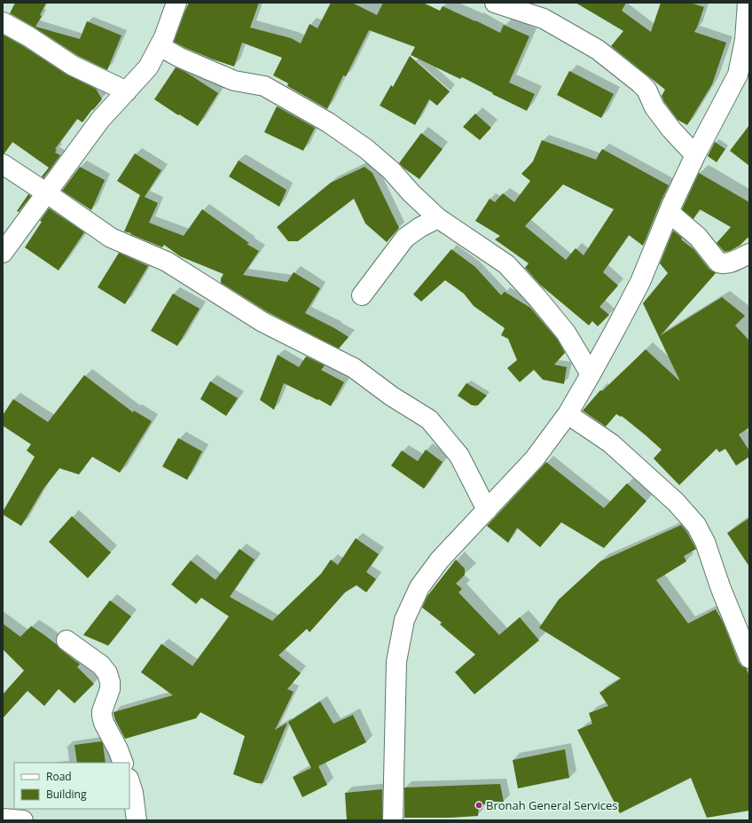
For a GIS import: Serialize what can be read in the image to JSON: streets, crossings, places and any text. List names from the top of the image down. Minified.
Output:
{"places":["Bronah General Services"],"legend":["Road","Building"]}
